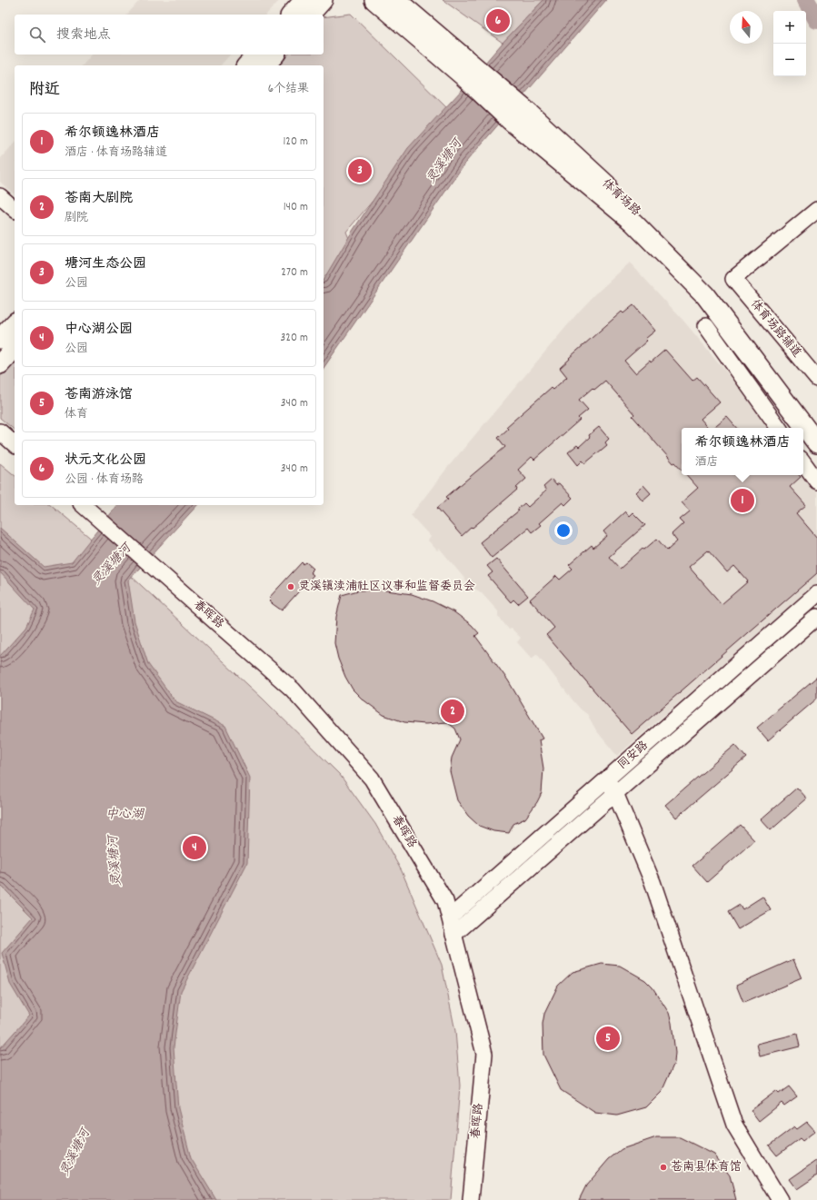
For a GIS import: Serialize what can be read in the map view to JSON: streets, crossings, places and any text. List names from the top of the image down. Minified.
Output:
{"streets":{"main road":["体育场路"],"street":["体育场路辅道","春晖路","同安路"]},"crossings":[["春晖路","同安路"]],"water":["灵溪塘河","中心湖"],"places":["灵溪镇渎浦社区议事和监督委员会","苍南县体育馆"],"north":"top","page":{"pins":["6","3","1","2","4","5"],"map_buttons":["+","−"],"search":"搜索地点","heading":["附近","6个结果"],"list":[{"mark":"1","name":"希尔顿逸林酒店","note":"酒店 · 体育场路辅道","value":"120 m"},{"mark":"2","name":"苍南大剧院","note":"剧院","value":"140 m"},{"mark":"3","name":"塘河生态公园","note":"公园","value":"270 m"},{"mark":"4","name":"中心湖公园","note":"公园","value":"320 m"},{"mark":"5","name":"苍南游泳馆","note":"体育","value":"340 m"},{"mark":"6","name":"状元文化公园","note":"公园 · 体育场路","value":"340 m"}],"popup":["希尔顿逸林酒店","酒店"]}}
